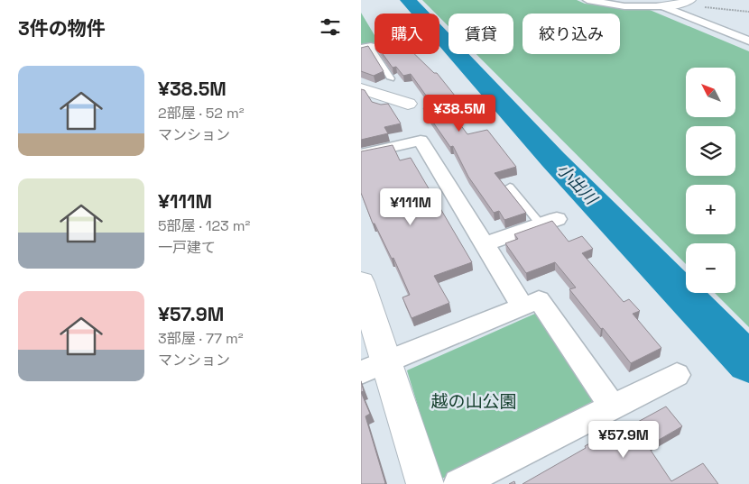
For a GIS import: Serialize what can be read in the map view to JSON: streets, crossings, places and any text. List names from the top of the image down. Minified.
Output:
{"water":["小出川"],"parks":["越の山公園"],"north":"top left","page":{"heading":"3件の物件","chip":["購入","賃貸","絞り込み"],"list":[{"name":"¥38.5M","note":"2部屋 · 52 m² · マンション"},{"name":"¥111M","note":"5部屋 · 123 m² · 一戸建て"},{"name":"¥57.9M","note":"3部屋 · 77 m² · マンション"}],"map_buttons":["+","−"],"price":["¥38.5M","¥111M","¥57.9M"]}}
